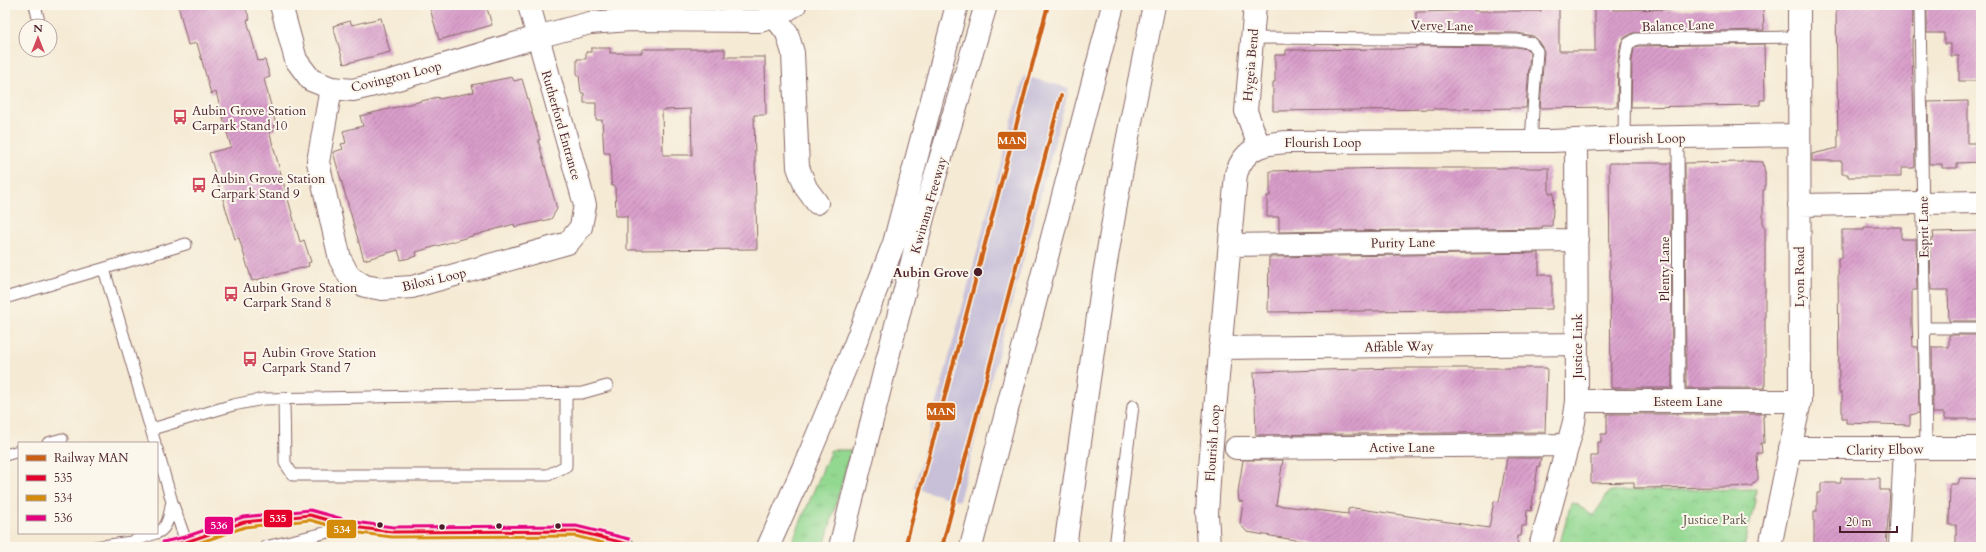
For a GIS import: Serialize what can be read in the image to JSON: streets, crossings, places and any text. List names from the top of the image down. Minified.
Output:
{"streets":{"main road":["Hygeia Bend","Covington Loop","Rutherford Entrance","Flourish Loop","Kwinana Freeway","Purity Lane","Lyon Road","Biloxi Loop","Affable Way","Justice Link","Esteem Lane","Active Lane","Clarity Elbow"],"lane":["Verve Lane","Balance Lane","Esprit Lane","Plenty Lane"]},"crossings":[["Verve Lane","Hygeia Bend"],["Verve Lane","Flourish Loop"],["Balance Lane","Flourish Loop"],["Balance Lane","Lyon Road"],["Hygeia Bend","Flourish Loop"],["Covington Loop","Rutherford Entrance"],["Covington Loop","Biloxi Loop"],["Rutherford Entrance","Biloxi Loop"],["Flourish Loop","Purity Lane"],["Flourish Loop","Plenty Lane"],["Flourish Loop","Lyon Road"],["Flourish Loop","Affable Way"],["Flourish Loop","Justice Link"],["Esprit Lane","Clarity Elbow"],["Purity Lane","Justice Link"],["Plenty Lane","Esteem Lane"],["Lyon Road","Esteem Lane"],["Lyon Road","Clarity Elbow"],["Affable Way","Justice Link"],["Justice Link","Esteem Lane"],["Justice Link","Active Lane"]],"parks":["Justice Park"],"places":{"bus stop":["Aubin Grove Station Carpark Stand 10","Aubin Grove Station Carpark Stand 9","Aubin Grove Station Carpark Stand 8","Aubin Grove Station Carpark Stand 7"],"other":["Aubin Grove"]},"lines":["rail line MAN","transit line 536","transit line 535","transit line 534"],"legend":["Railway MAN","535","534","536"],"scale_bar":"20 m","north":"top"}
